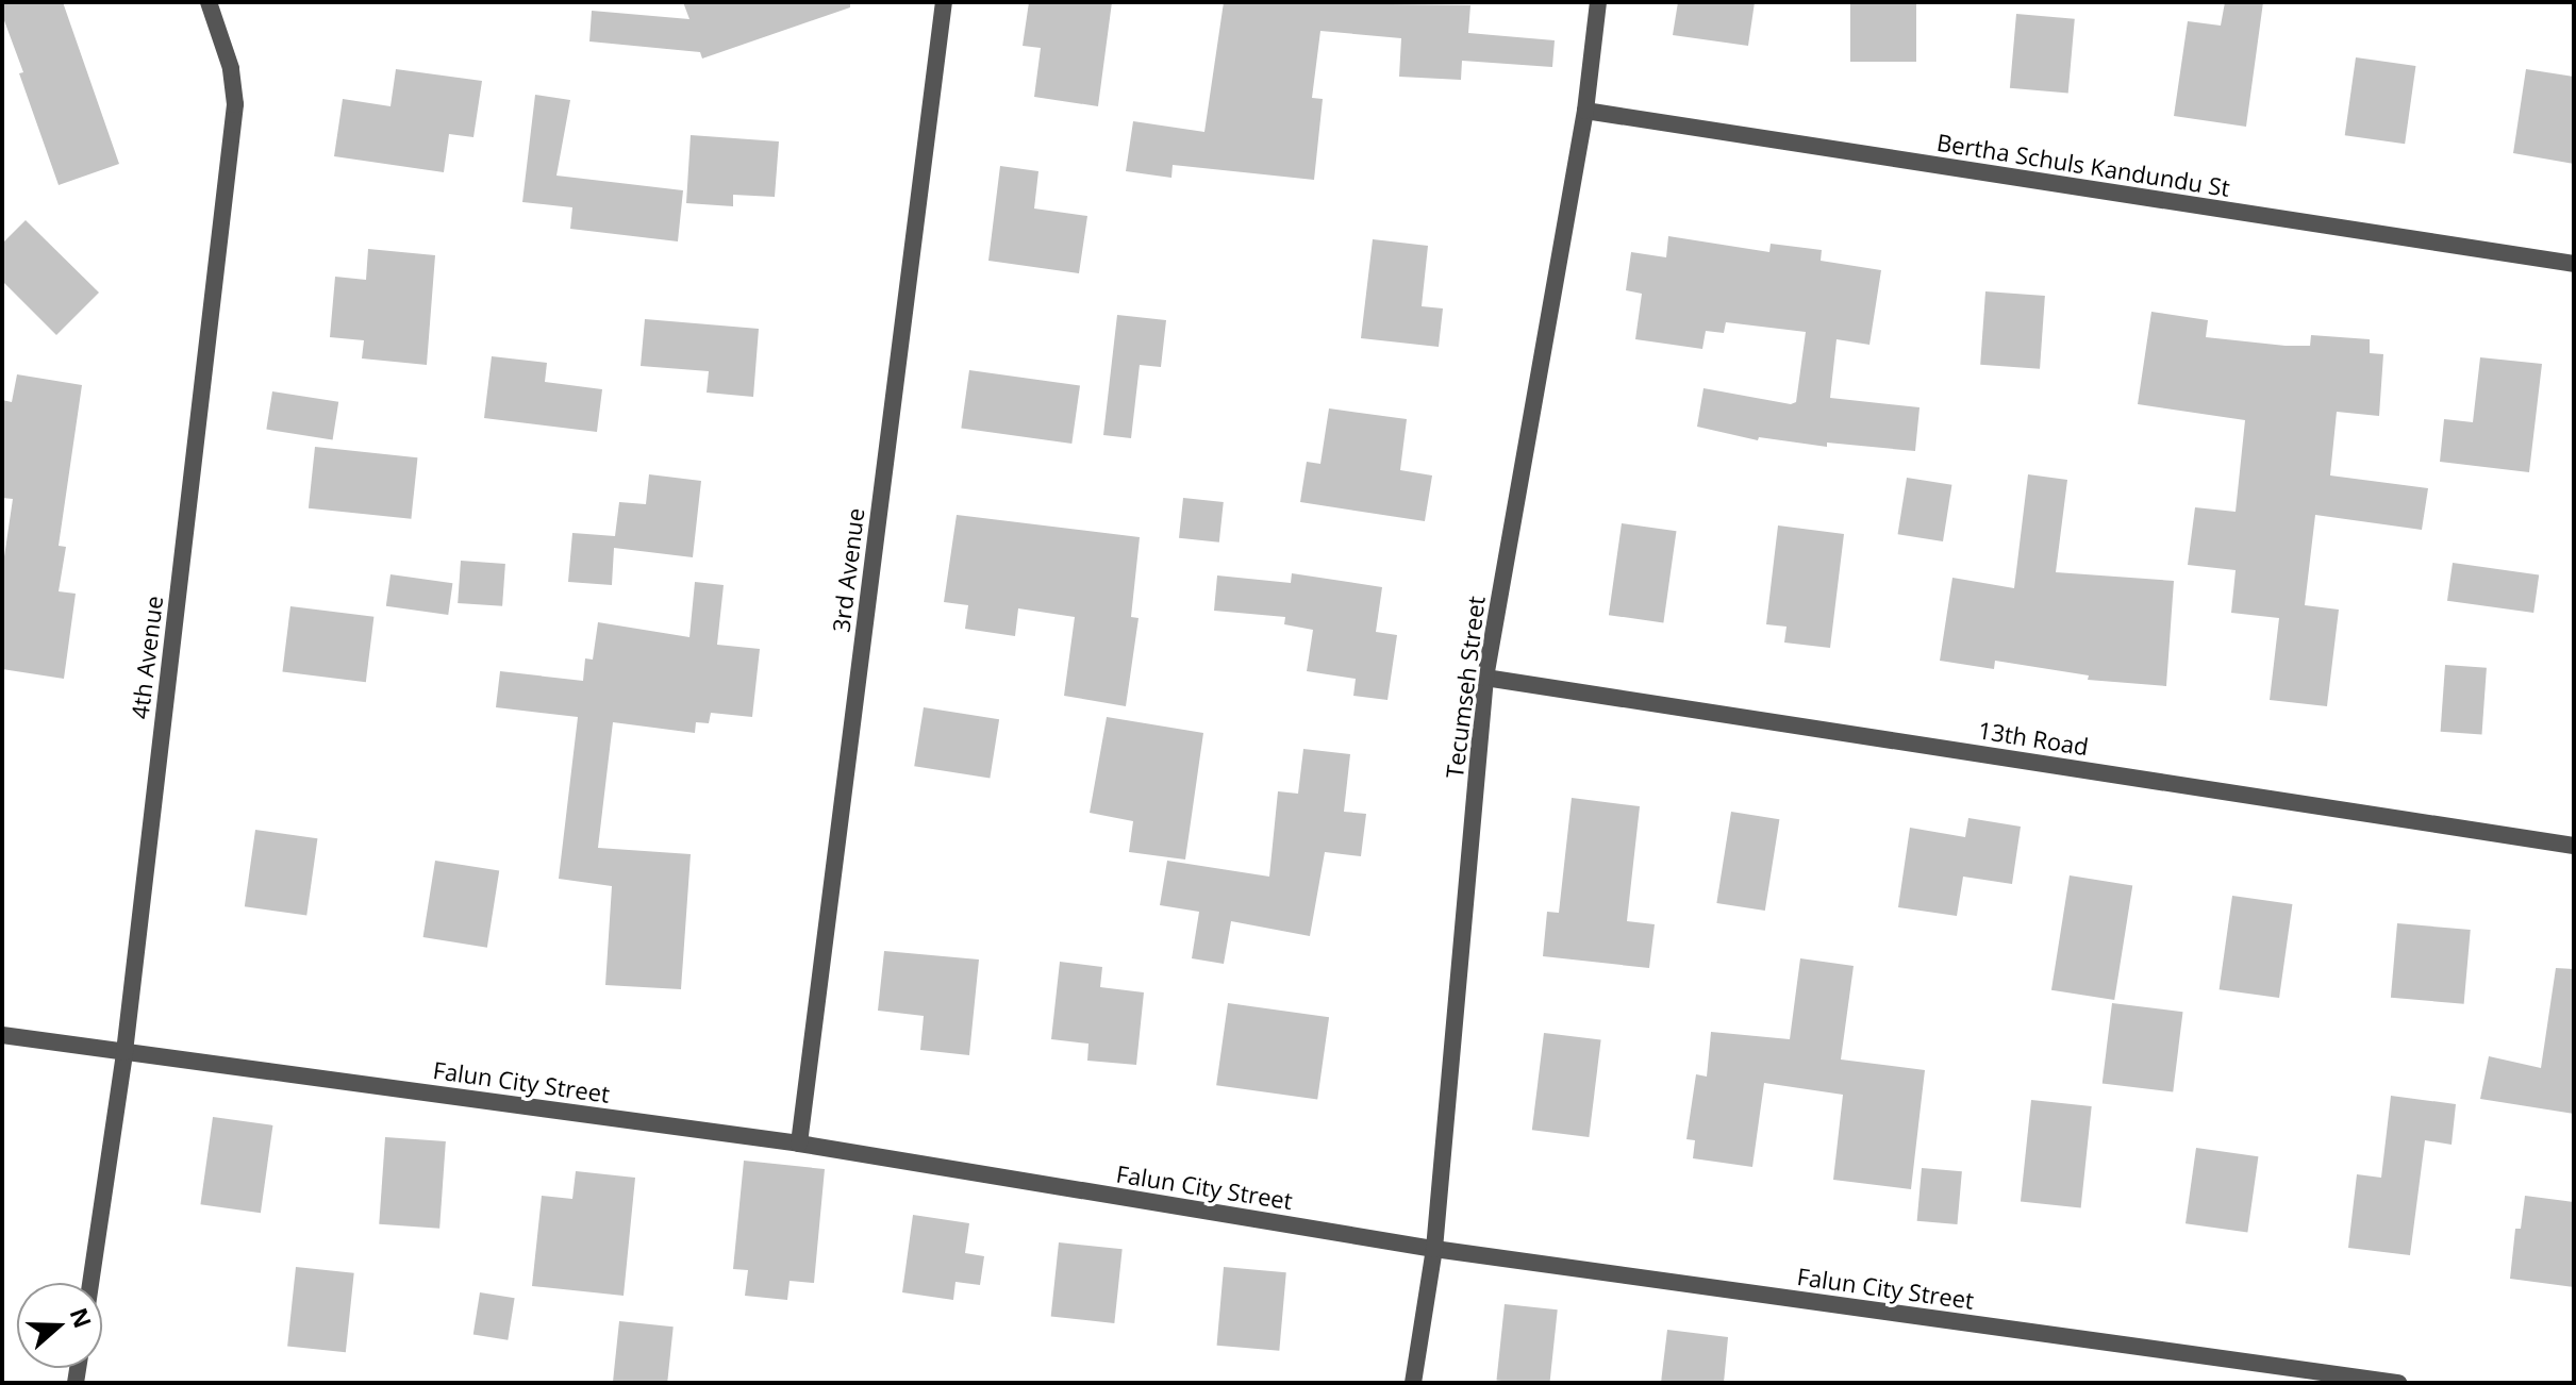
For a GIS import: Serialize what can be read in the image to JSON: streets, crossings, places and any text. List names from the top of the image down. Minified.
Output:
{"streets":{"street":["Bertha Schuls Kandundu St","3rd Avenue","4th Avenue","Tecumseh Street","13th Road","Falun City Street"]},"crossings":[["Bertha Schuls Kandundu St","Tecumseh Street"],["3rd Avenue","Falun City Street"],["4th Avenue","Falun City Street"],["Tecumseh Street","13th Road"],["Tecumseh Street","Falun City Street"]],"north":"right"}
